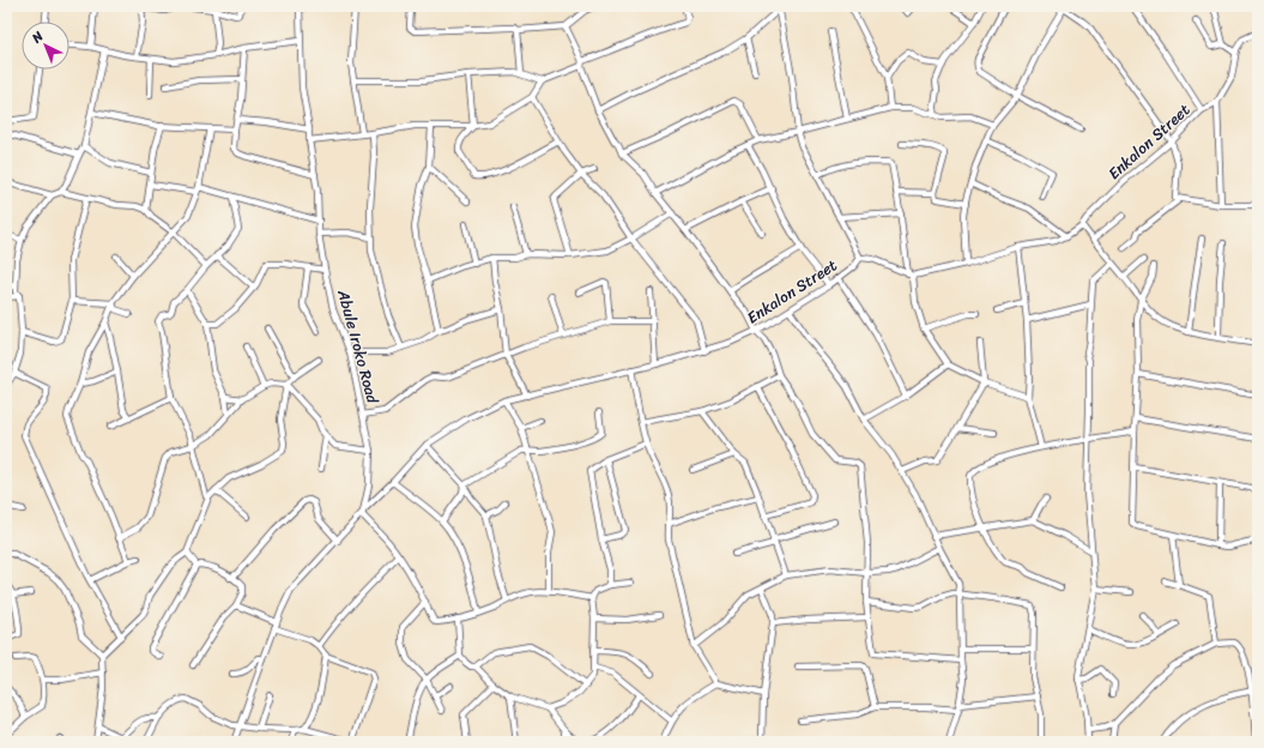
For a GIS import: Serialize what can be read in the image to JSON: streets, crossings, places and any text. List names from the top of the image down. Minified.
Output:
{"streets":{"street":["Enkalon Street","Abule Iroko Road"]},"crossings":[["Enkalon Street","Abule Iroko Road"]],"north":"top left"}
